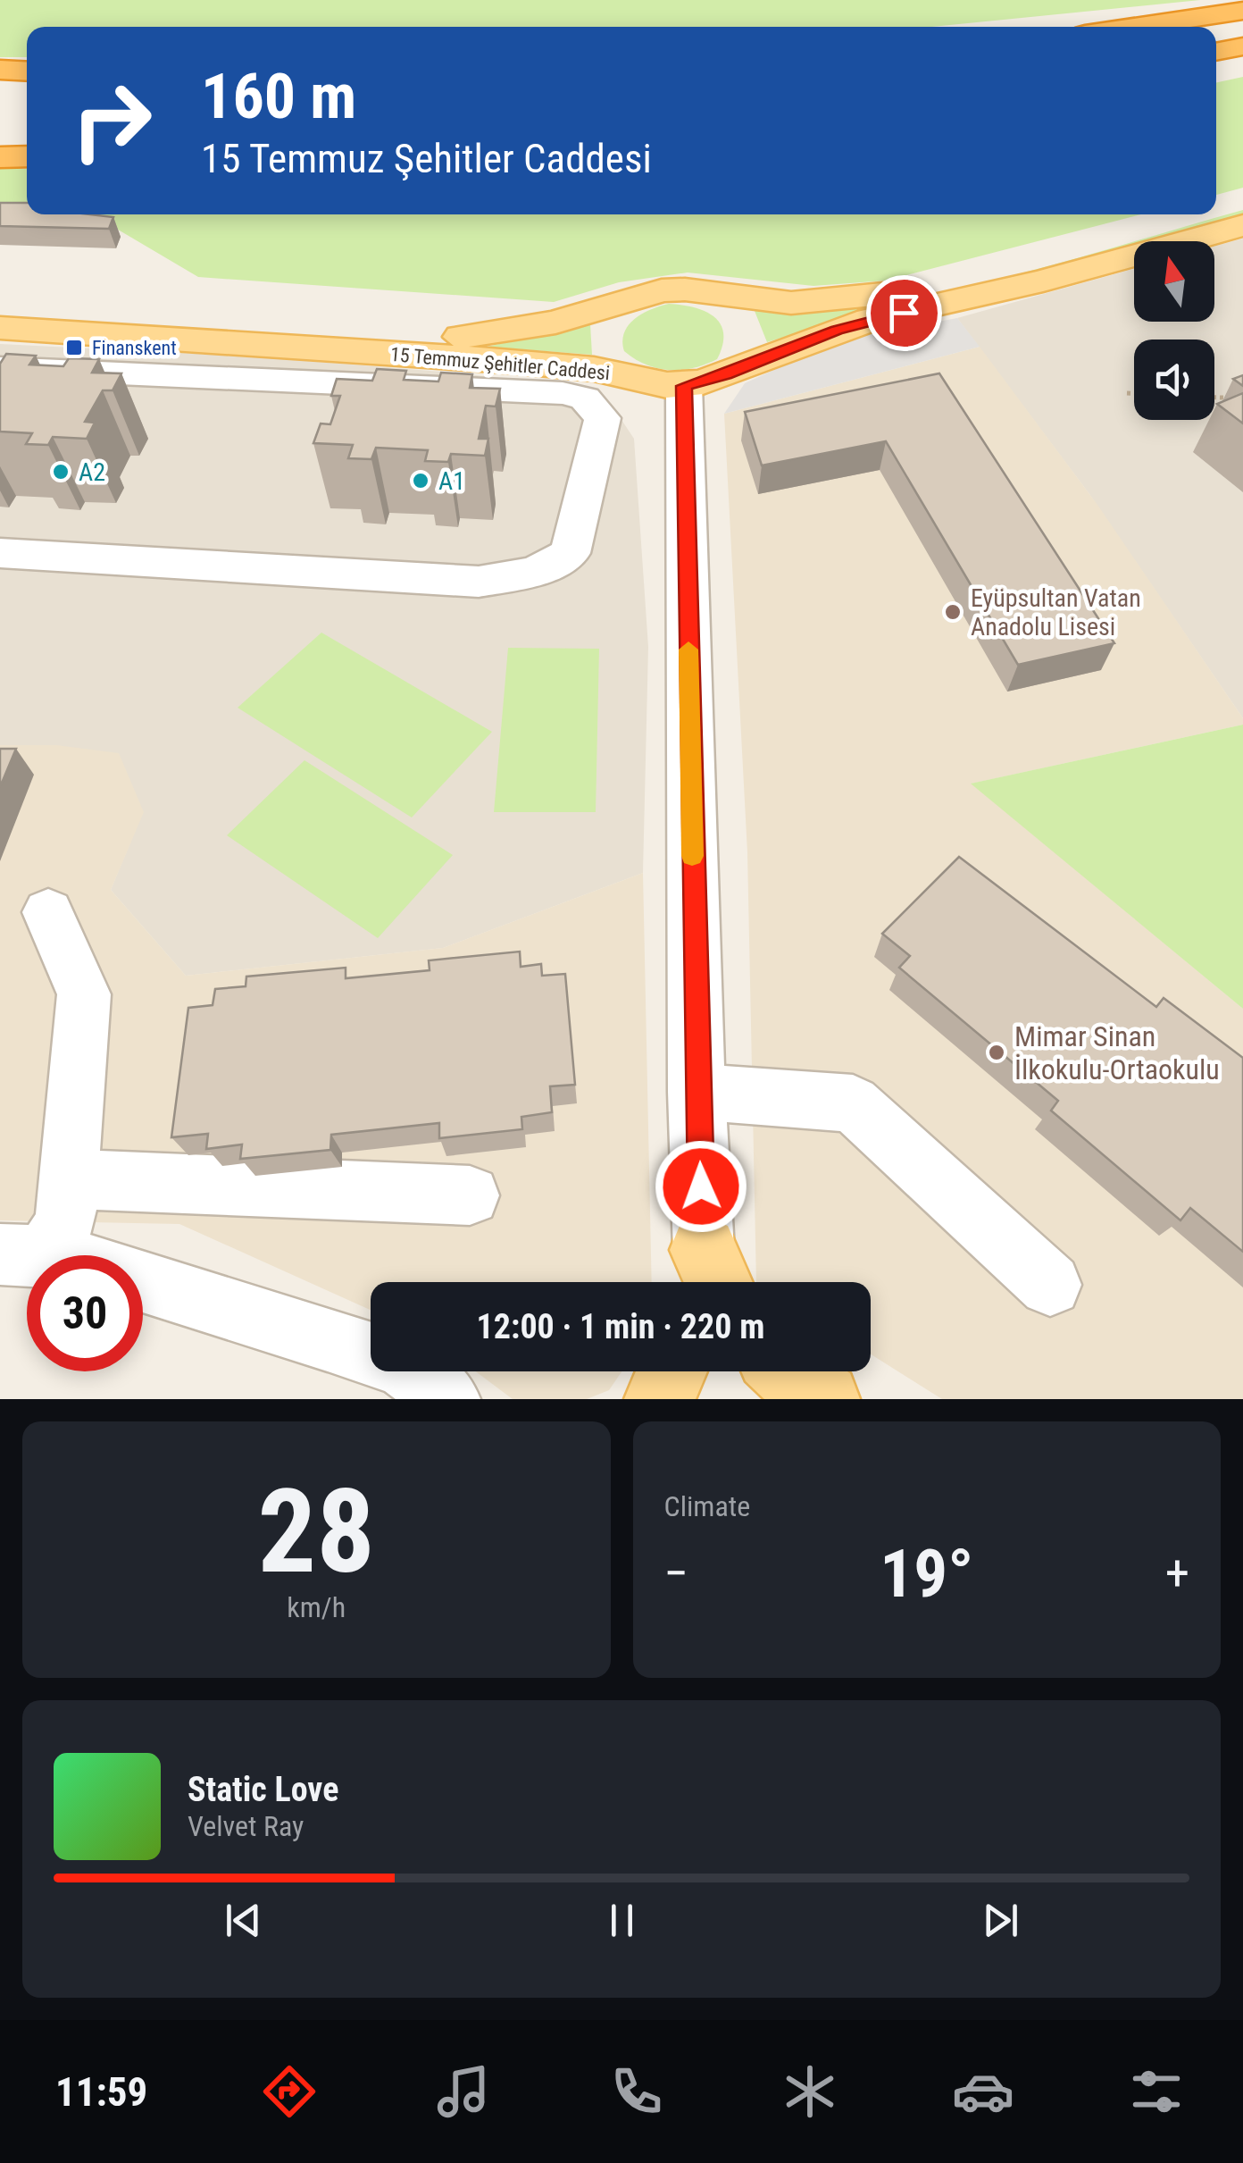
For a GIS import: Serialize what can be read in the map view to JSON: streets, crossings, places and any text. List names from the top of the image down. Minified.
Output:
{"streets":{"main road":["15 Temmuz Şehitler Caddesi"]},"places":{"transit":["Finanskent"],"other":["A2","A1","Eyüpsultan Vatan Anadolu Lisesi","Mimar Sinan İlkokulu-Ortaokulu"]},"north":"top","page":{"turn":["160 m","15 Temmuz Şehitler Caddesi"],"limit":"30","trip":"12:00 · 1 min · 220 m","tile":[["28","km/h"],"Climate"],"heat":["−","19°","+"],"song":["Static Love","Velvet Ray"],"tabs":"11:59"}}
